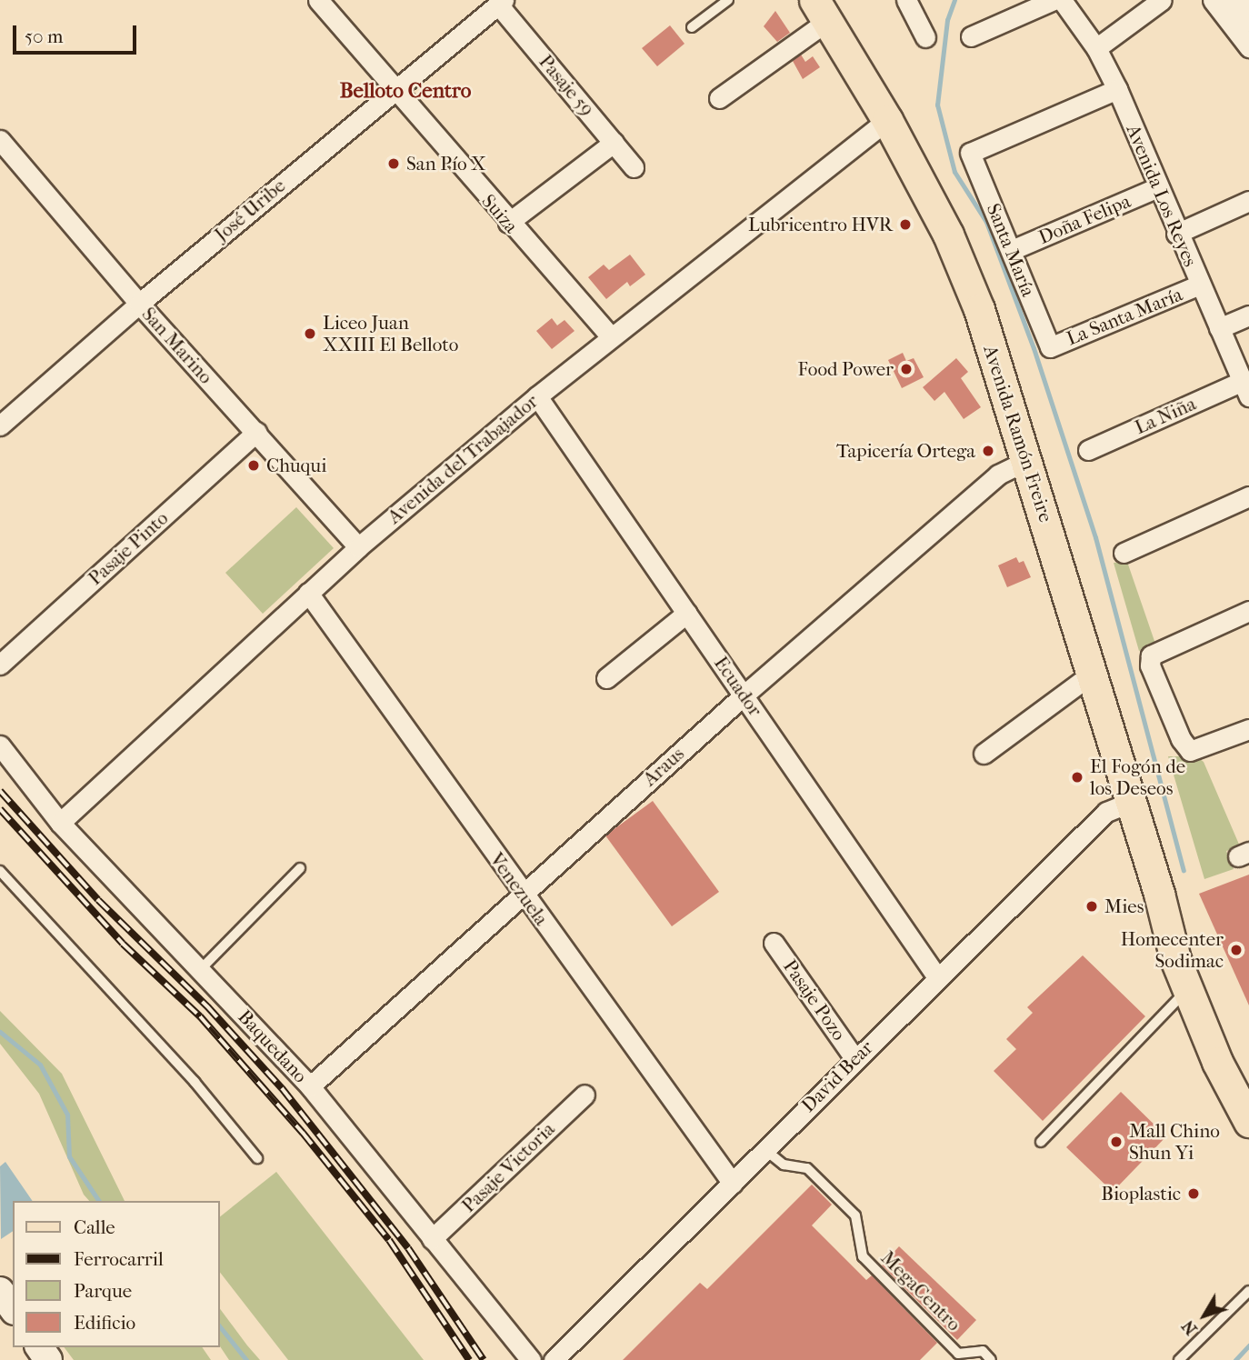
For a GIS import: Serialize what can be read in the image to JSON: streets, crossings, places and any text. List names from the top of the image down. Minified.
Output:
{"streets":{"main road":["Avenida Ramón Freire"],"street":["Pasaje 59","Avenida Los Reyes","José Uribe","Suiza","Doña Felipa","Santa María","La Santa María","San Marino","La Niña","Avenida del Trabajador","Pasaje Pinto","Ecuador","Araus","Venezuela","Pasaje Pozo","Baquedano","David Bear","Pasaje Victoria"],"lane":["MegaCentro"]},"crossings":[["Pasaje 59","José Uribe"],["Avenida Los Reyes","Doña Felipa"],["Avenida Los Reyes","Santa María"],["Avenida Los Reyes","La Santa María"],["Avenida Los Reyes","La Niña"],["José Uribe","Suiza"],["José Uribe","San Marino"],["Suiza","Avenida del Trabajador"],["Doña Felipa","Santa María"],["Santa María","La Santa María"],["San Marino","Avenida del Trabajador"],["San Marino","Pasaje Pinto"],["Avenida Ramón Freire","Avenida del Trabajador"],["Avenida Ramón Freire","Araus"],["Avenida Ramón Freire","David Bear"],["Avenida del Trabajador","Ecuador"],["Avenida del Trabajador","Venezuela"],["Avenida del Trabajador","Baquedano"],["Ecuador","Araus"],["Ecuador","David Bear"],["Araus","Venezuela"],["Araus","Baquedano"],["Venezuela","David Bear"],["Pasaje Pozo","David Bear"],["Baquedano","Pasaje Victoria"],["David Bear","MegaCentro"]],"districts":["Belloto Centro"],"places":["San Pío X","Lubricentro HVR","Liceo Juan XXIII El Belloto","Food Power","Tapicería Ortega","Chuqui","El Fogón de los Deseos","Mies","Homecenter Sodimac","Mall Chino Shun Yi","Bioplastic"],"legend":["Calle","Ferrocarril","Parque","Edificio"],"scale_bar":"50 m","north":"bottom left"}
